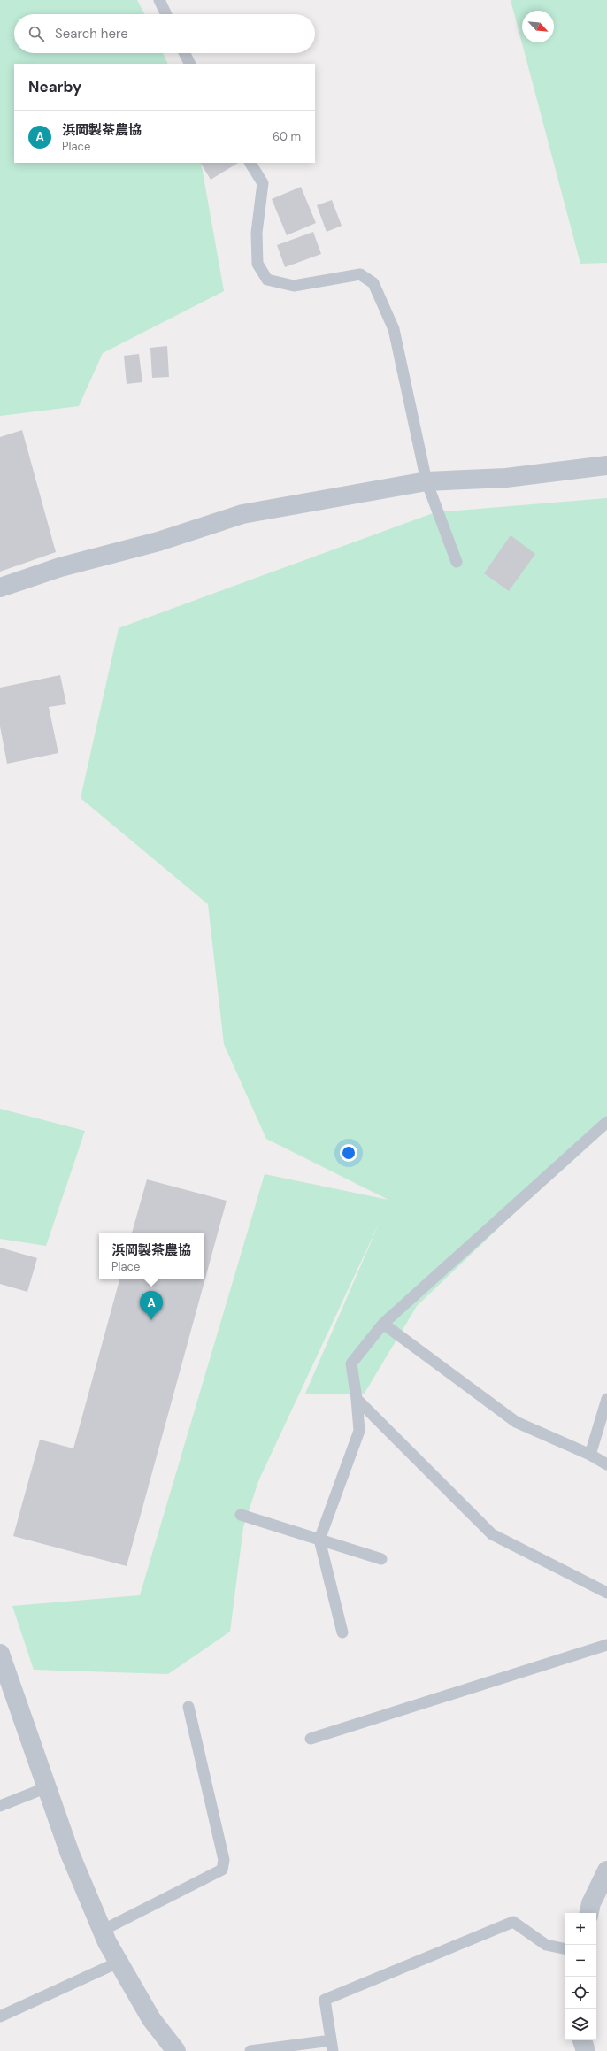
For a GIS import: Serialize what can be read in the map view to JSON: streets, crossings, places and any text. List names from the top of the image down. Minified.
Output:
{"north":"bottom right","page":{"search":"Search here","heading":"Nearby","list":[{"mark":"A","name":"浜岡製茶農協","note":"Place","value":"60 m"}],"popup":["浜岡製茶農協","Place"],"pins":"A","map_buttons":["+","−"]}}
